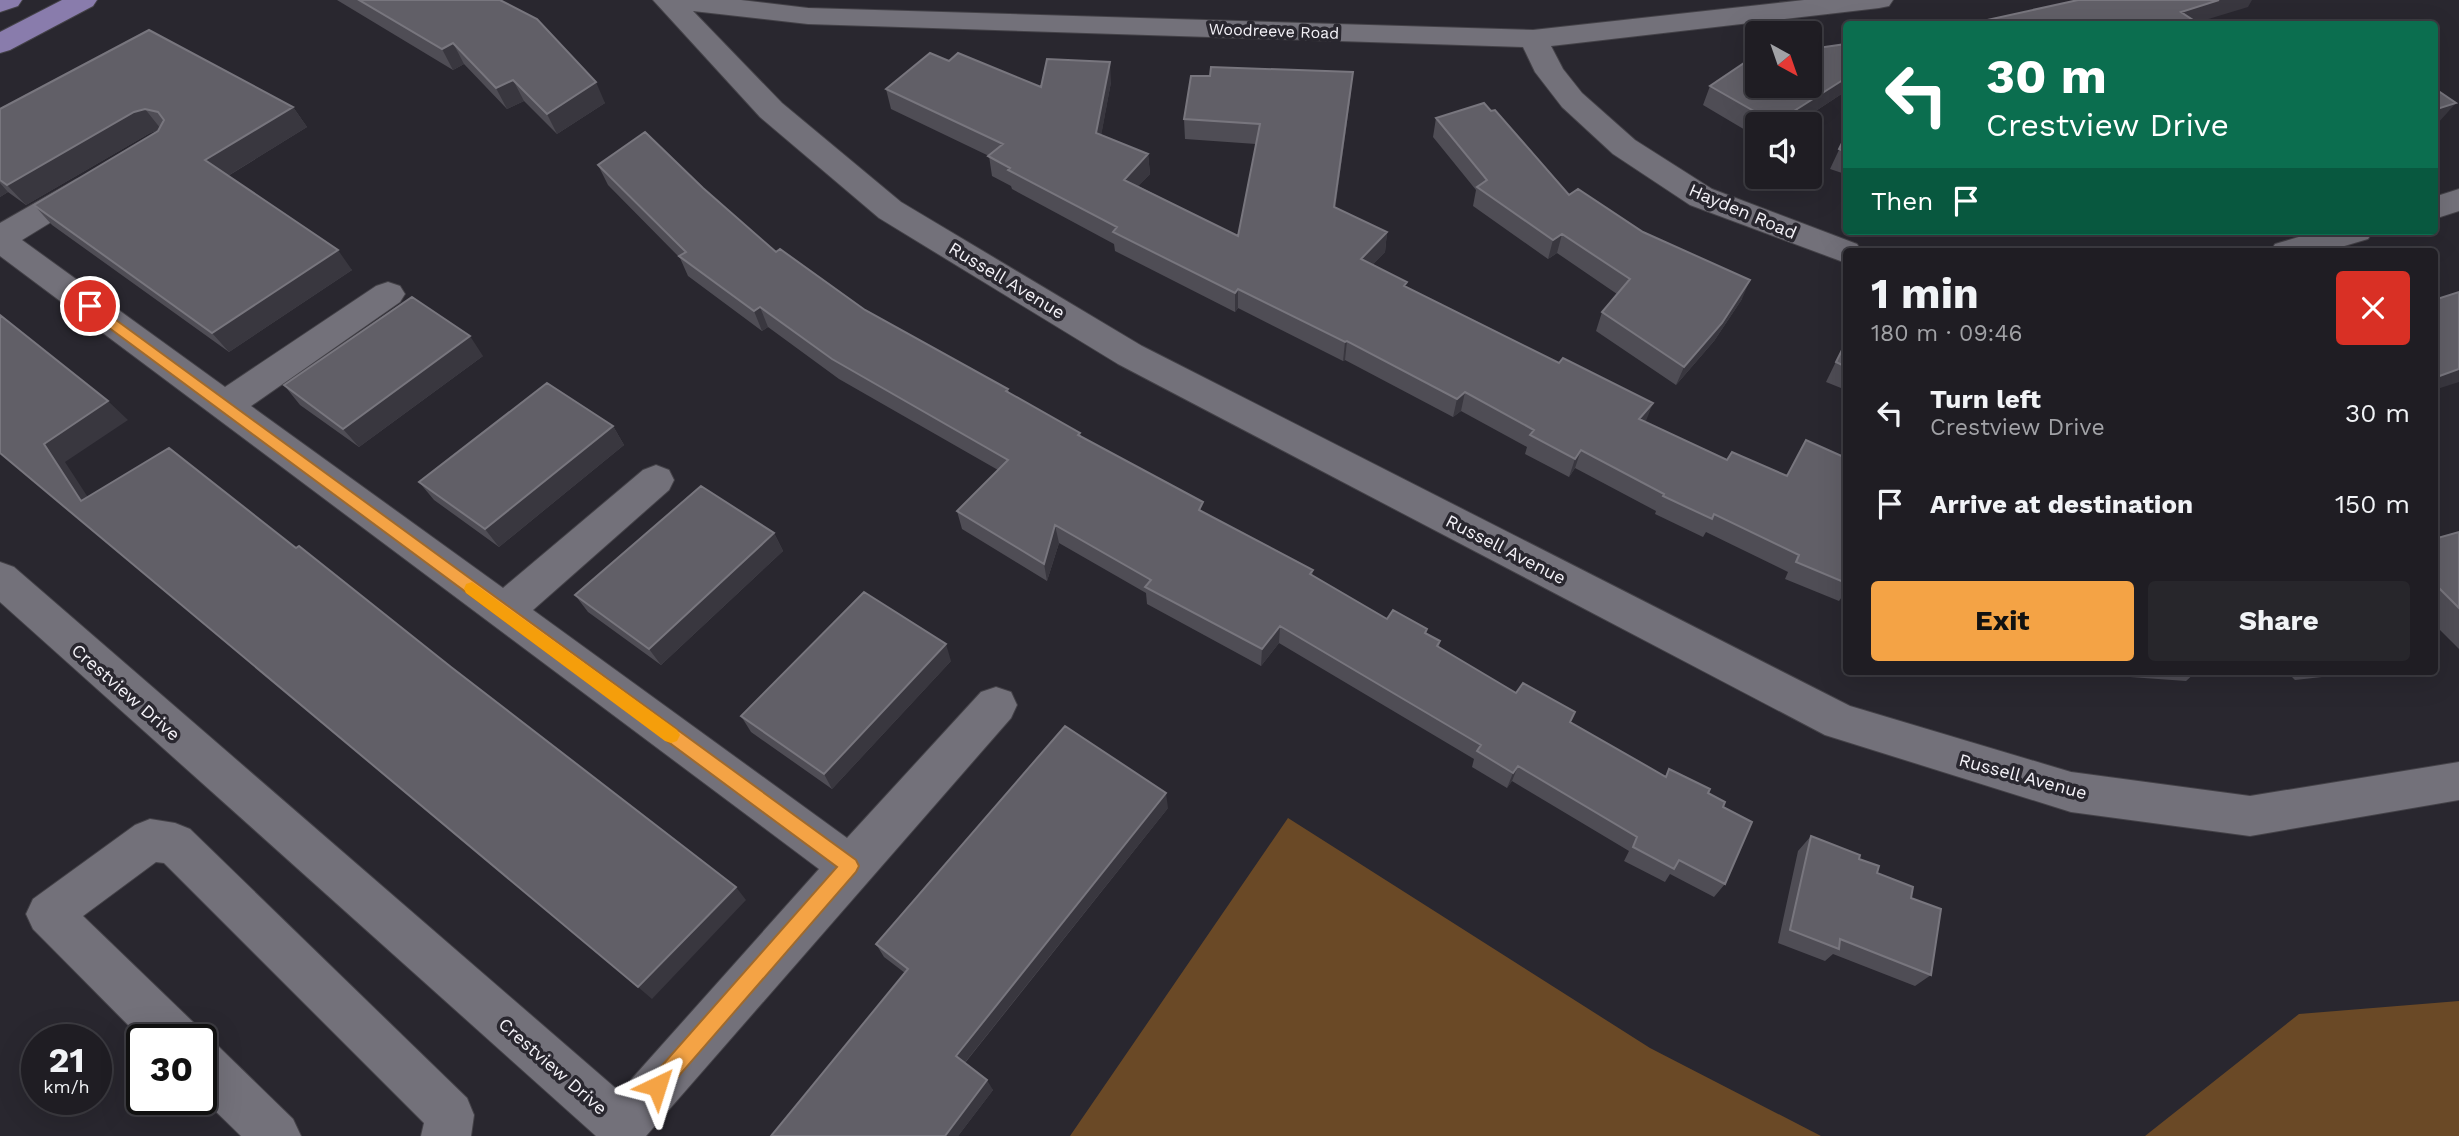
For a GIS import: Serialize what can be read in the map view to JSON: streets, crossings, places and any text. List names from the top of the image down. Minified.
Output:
{"streets":{"street":["Woodreeve Road","Hayden Road","Russell Avenue","Crestview Drive"]},"crossings":[["Woodreeve Road","Hayden Road"],["Woodreeve Road","Russell Avenue"]],"north":"bottom right","page":{"turn":["30 m","Crestview Drive"],"then":"Then","heading":["1 min","180 m · 09:46"],"list":[{"name":"Turn left","note":"Crestview Drive","value":"30 m"},{"name":"Arrive at destination","value":"150 m"}],"buttons":["Exit","Share"],"speed":"21 km/h","limit":"30"}}
